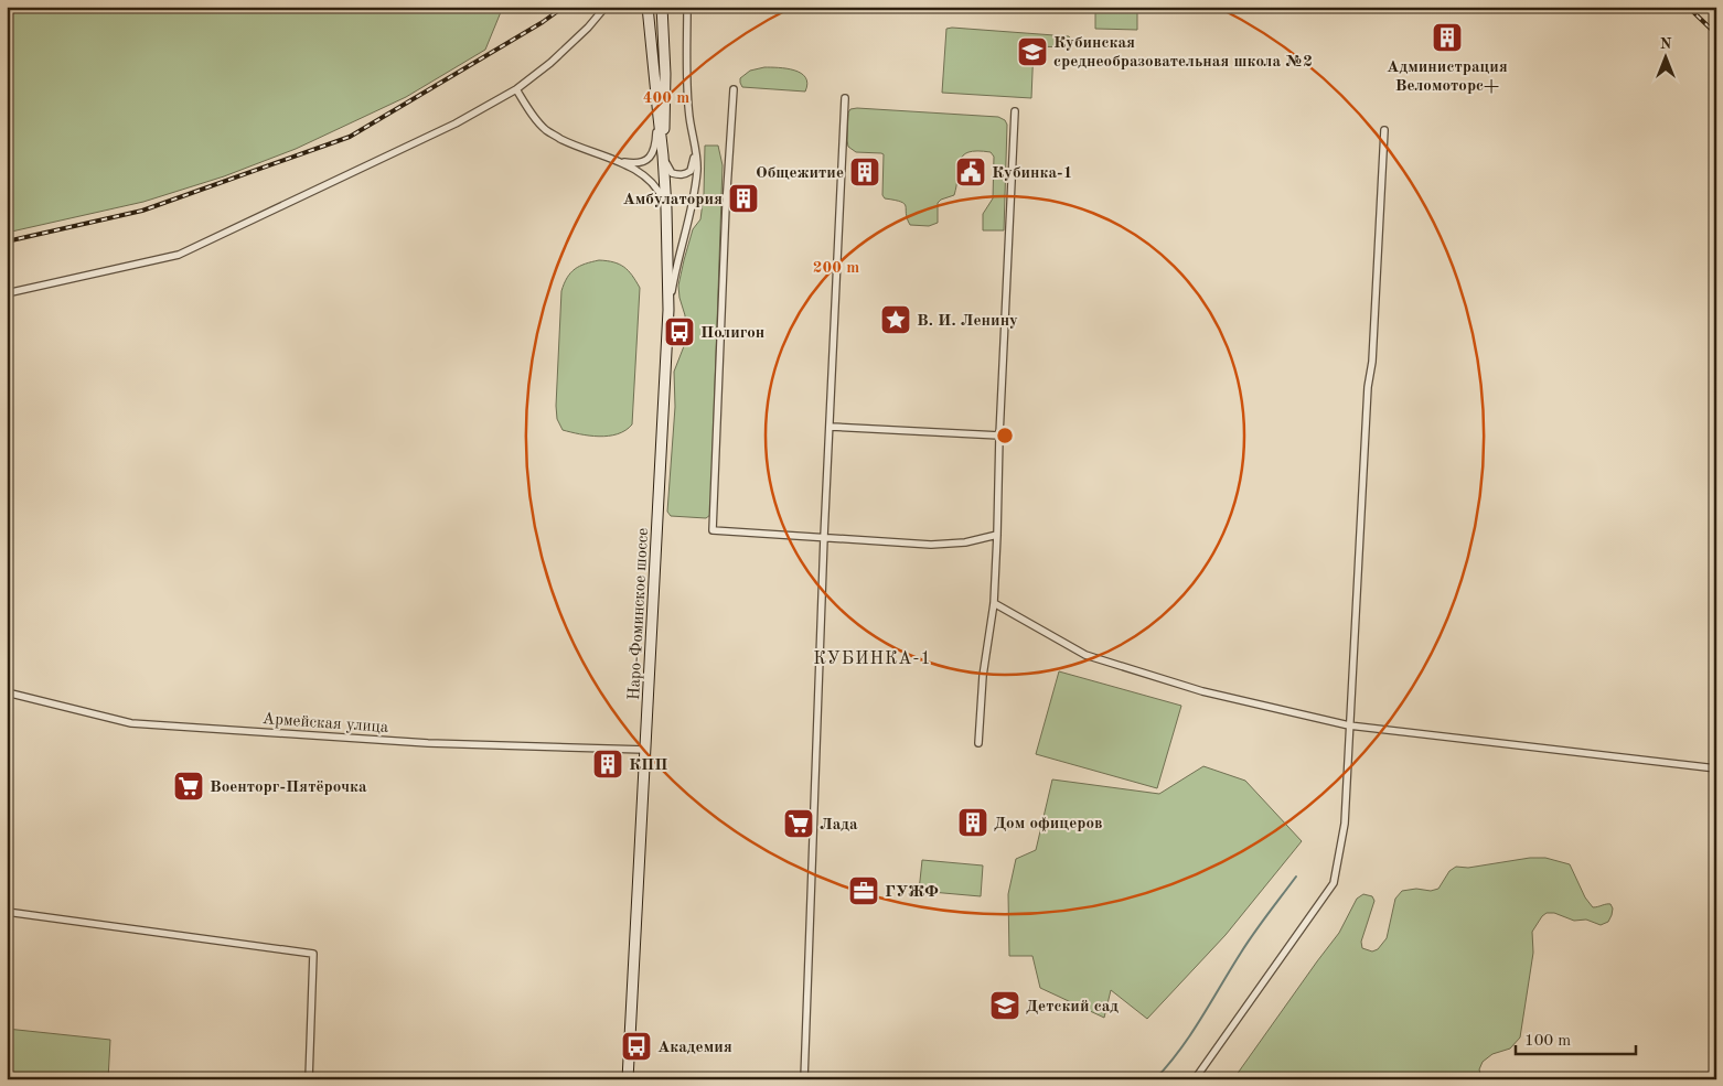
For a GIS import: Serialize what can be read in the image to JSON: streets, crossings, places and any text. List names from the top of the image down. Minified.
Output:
{"streets":{"main road":["Наро-Фоминское шоссе"],"street":["Армейская улица"]},"crossings":[["Наро-Фоминское шоссе","Армейская улица"]],"districts":["КУБИНКА-1"],"places":{"building":["Администрация Веломоторс+","Общежитие","Амбулатория","КПП","Дом офицеров"],"school or university":["Кубинская среднеобразовательная школа №2","Детский сад"],"public building":["Кубинка-1"],"place":["В. И. Ленину"],"bus stop":["Полигон","Академия"],"supermarket":["Военторг-Пятёрочка","Лада"],"office":["ГУЖФ"]},"scale_bar":"100 m","north":"top","rings":["400 m","200 m"]}
